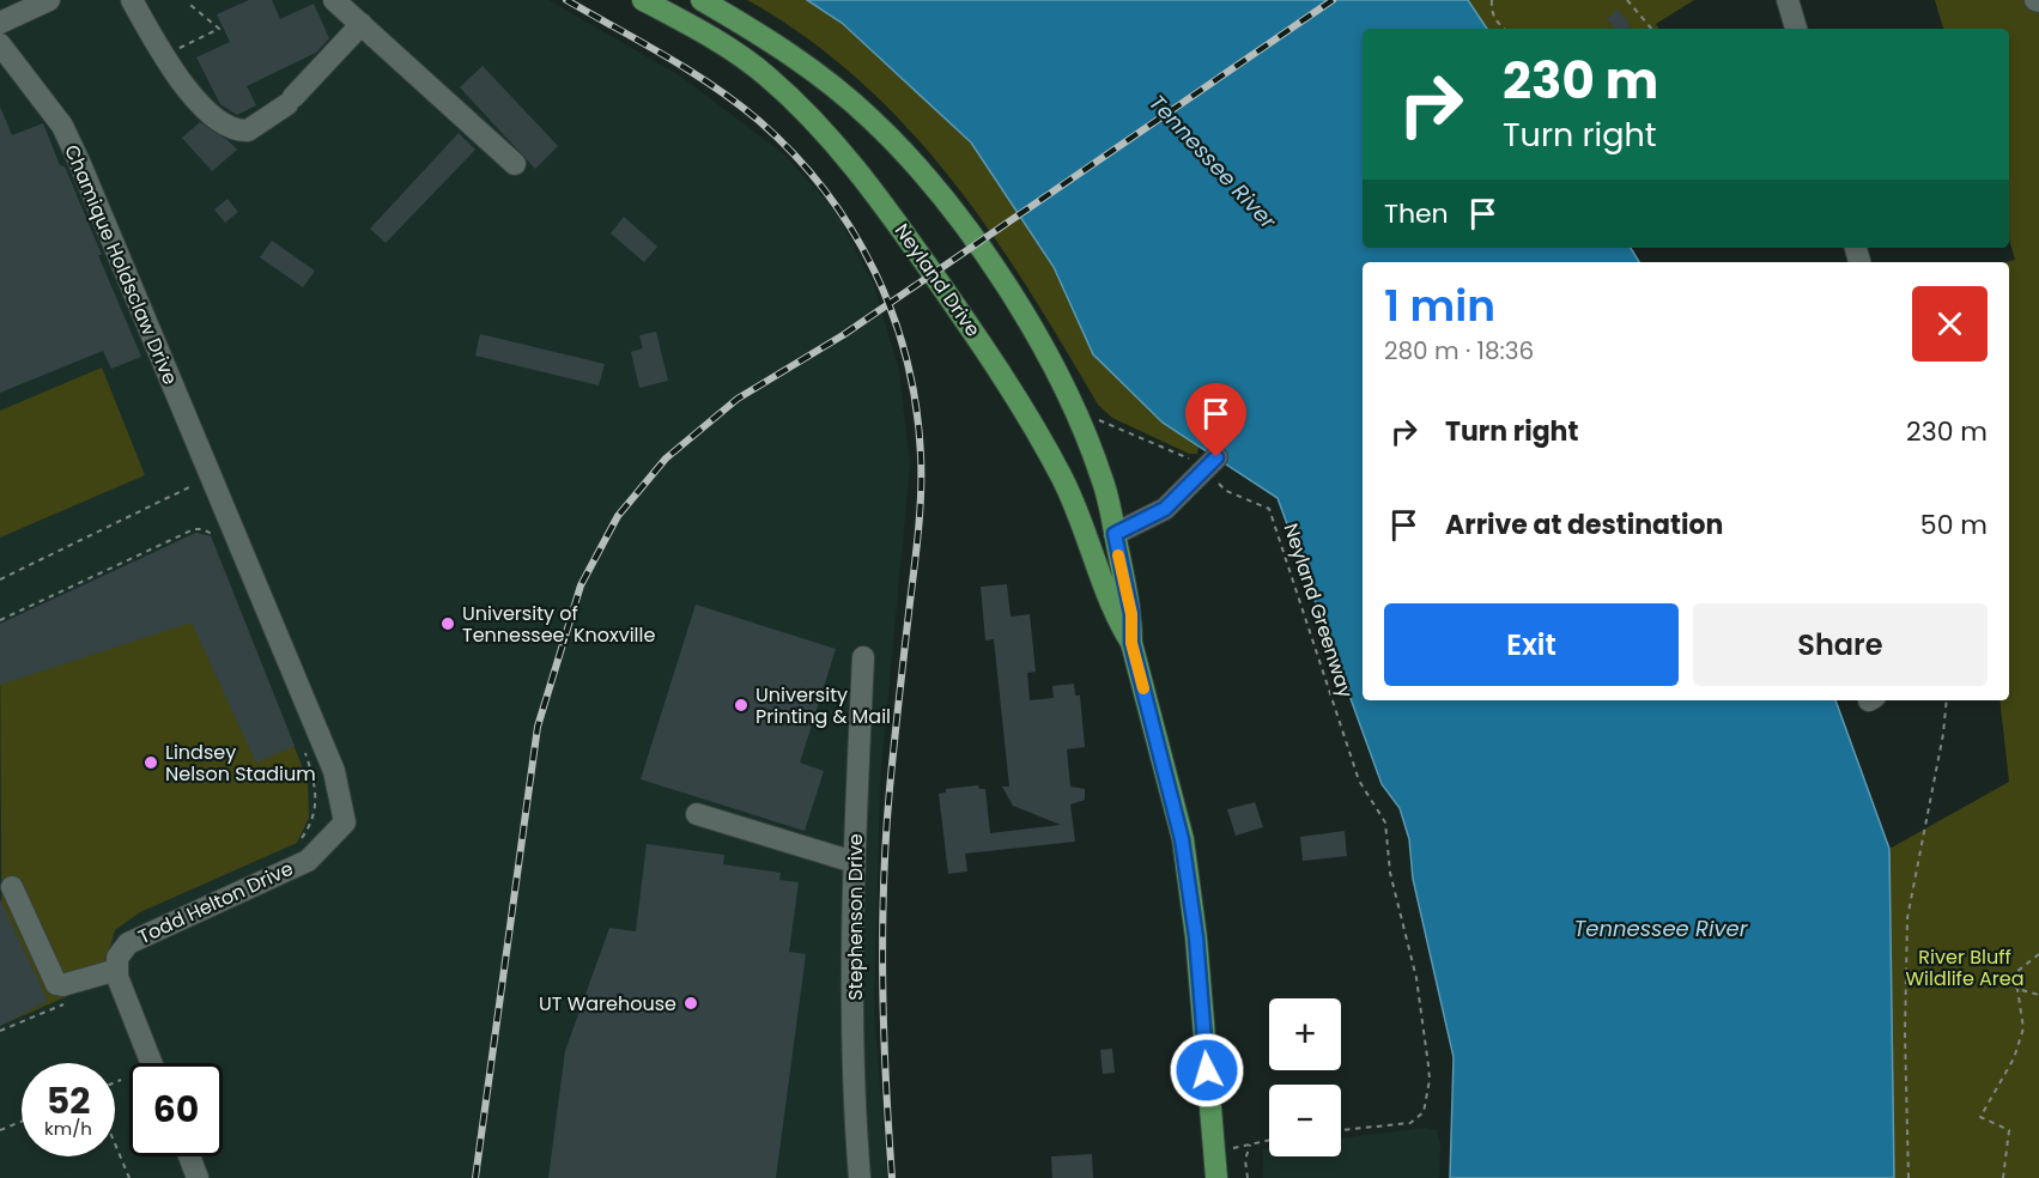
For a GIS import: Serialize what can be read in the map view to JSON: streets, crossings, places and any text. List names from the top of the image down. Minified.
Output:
{"streets":{"main road":["Neyland Drive"],"street":["Chamique Holdsclaw Drive","Todd Helton Drive","Stephenson Drive"],"path":["Neyland Greenway"]},"crossings":[["Chamique Holdsclaw Drive","Todd Helton Drive"]],"water":["Tennessee River"],"parks":["River Bluff Wildlife Area"],"places":["University of Tennessee, Knoxville","University Printing & Mail","Lindsey Nelson Stadium","UT Warehouse"],"page":{"turn":["230 m","Turn right"],"then":"Then","heading":["1 min","280 m · 18:36"],"list":[{"name":"Turn right","value":"230 m"},{"name":"Arrive at destination","value":"50 m"}],"buttons":["Exit","Share"],"map_buttons":["+","−"],"speed":"52 km/h","limit":"60"}}
